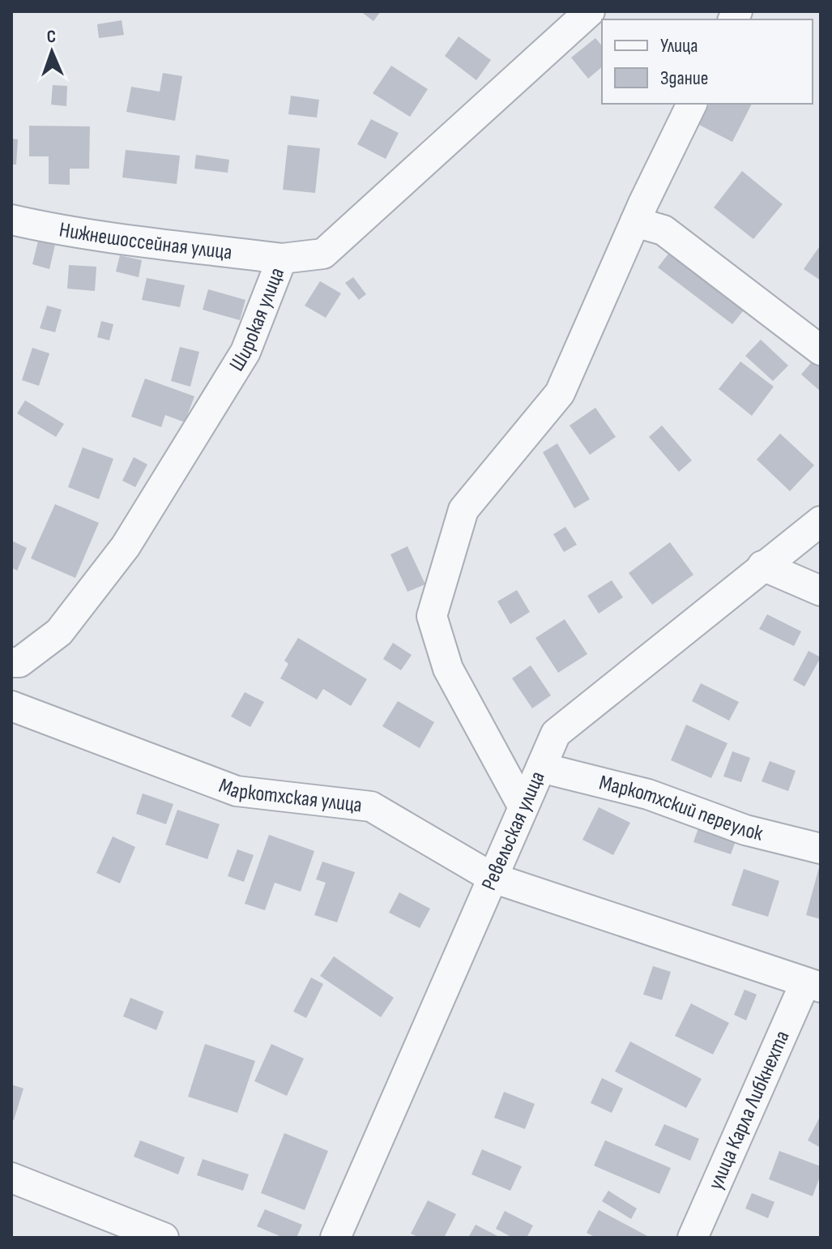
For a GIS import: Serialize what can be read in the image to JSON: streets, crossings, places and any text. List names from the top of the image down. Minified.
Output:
{"streets":{"street":["Нижнешоссейная улица","Широкая улица","Маркотхская улица","Маркотхский переулок","Ревельская улица","улица Карла Либкнехта"]},"crossings":[["Нижнешоссейная улица","Широкая улица"],["Маркотхская улица","Ревельская улица"],["Маркотхская улица","улица Карла Либкнехта"],["Маркотхский переулок","Ревельская улица"]],"legend":["Улица","Здание"],"north":"top"}
